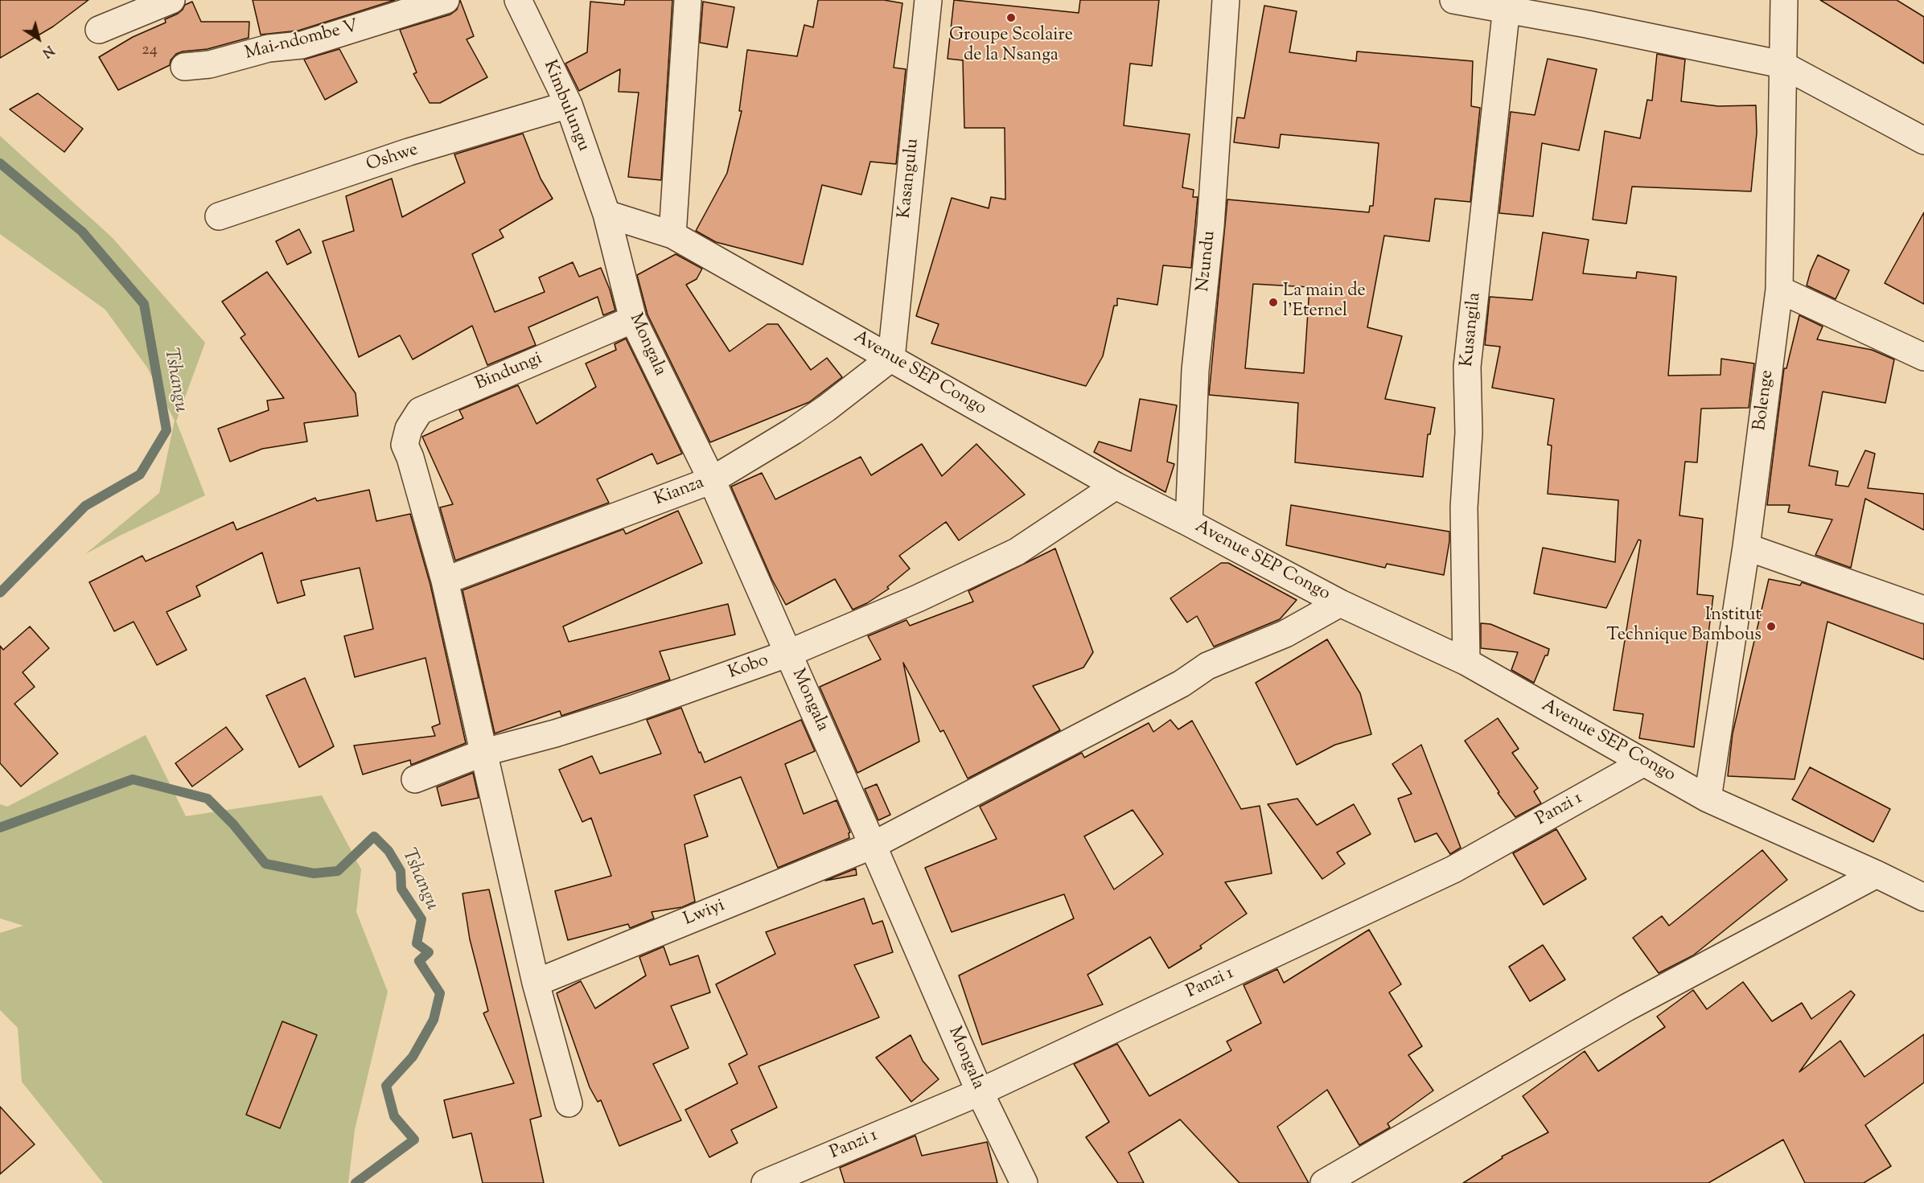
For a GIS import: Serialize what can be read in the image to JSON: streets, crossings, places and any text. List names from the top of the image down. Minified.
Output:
{"streets":{"street":["Mai-ndombe V","Kimbulungu","Oshwe","Kasangulu","Nzundu","Kusangila","Mongala","Bindungi","Avenue SEP Congo","Bolenge","Kianza","Kobo","Panzi 1","Lwiyi"]},"crossings":[["Kimbulungu","Oshwe"],["Kimbulungu","Mongala"],["Kimbulungu","Avenue SEP Congo"],["Kasangulu","Avenue SEP Congo"],["Kasangulu","Kianza"],["Nzundu","Avenue SEP Congo"],["Kusangila","Avenue SEP Congo"],["Mongala","Bindungi"],["Mongala","Avenue SEP Congo"],["Mongala","Kianza"],["Mongala","Kobo"],["Mongala","Panzi 1"],["Mongala","Lwiyi"],["Bindungi","Kianza"],["Avenue SEP Congo","Bolenge"],["Avenue SEP Congo","Kianza"],["Avenue SEP Congo","Kobo"],["Avenue SEP Congo","Panzi 1"],["Avenue SEP Congo","Lwiyi"]],"water":["Tshangu"],"places":["Groupe Scolaire de la Nsanga","La main de l'Eternel","Institut Technique Bambous"],"house_numbers":["24"],"north":"bottom right"}
